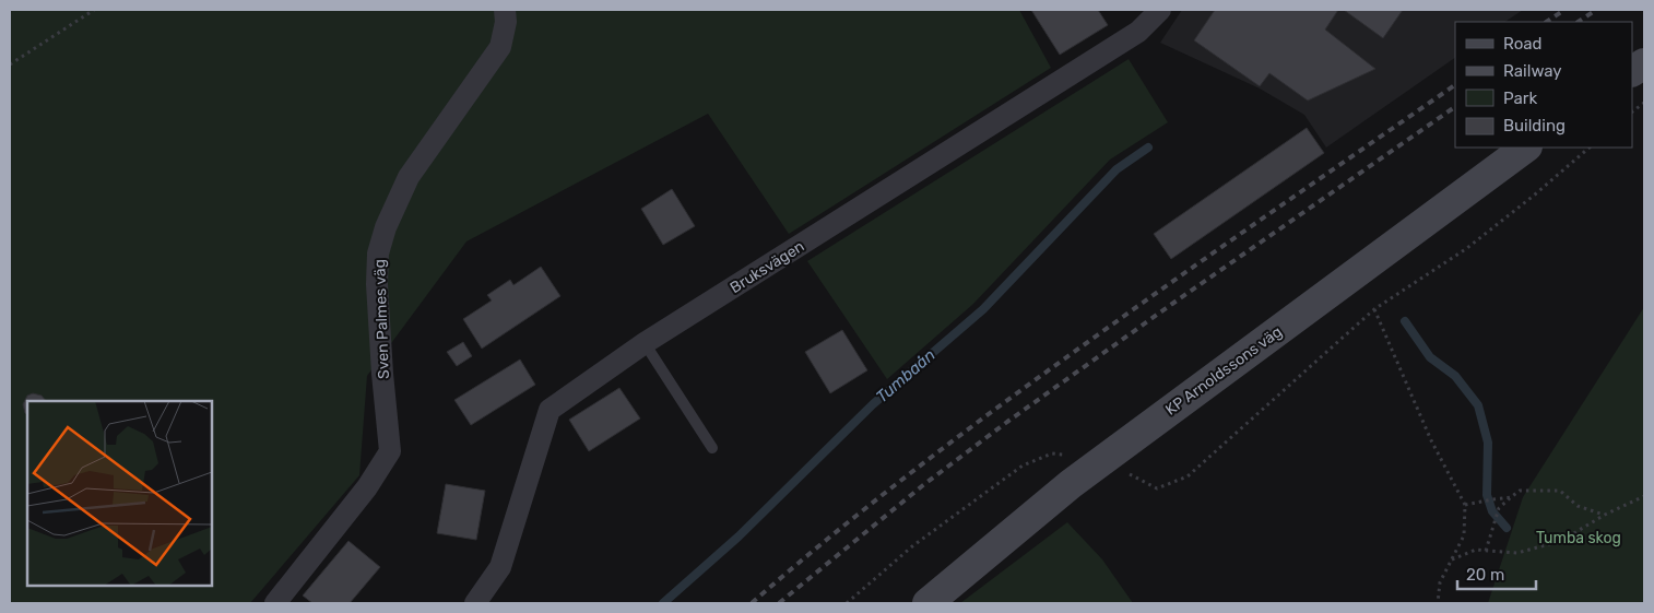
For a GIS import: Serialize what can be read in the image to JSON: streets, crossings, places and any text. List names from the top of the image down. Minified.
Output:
{"streets":{"main road":["KP Arnoldssons väg"],"street":["Bruksvägen","Sven Palmes väg"]},"water":["Tumbaån"],"parks":["Tumba skog"],"legend":["Road","Railway","Park","Building"],"scale_bar":"20 m"}
